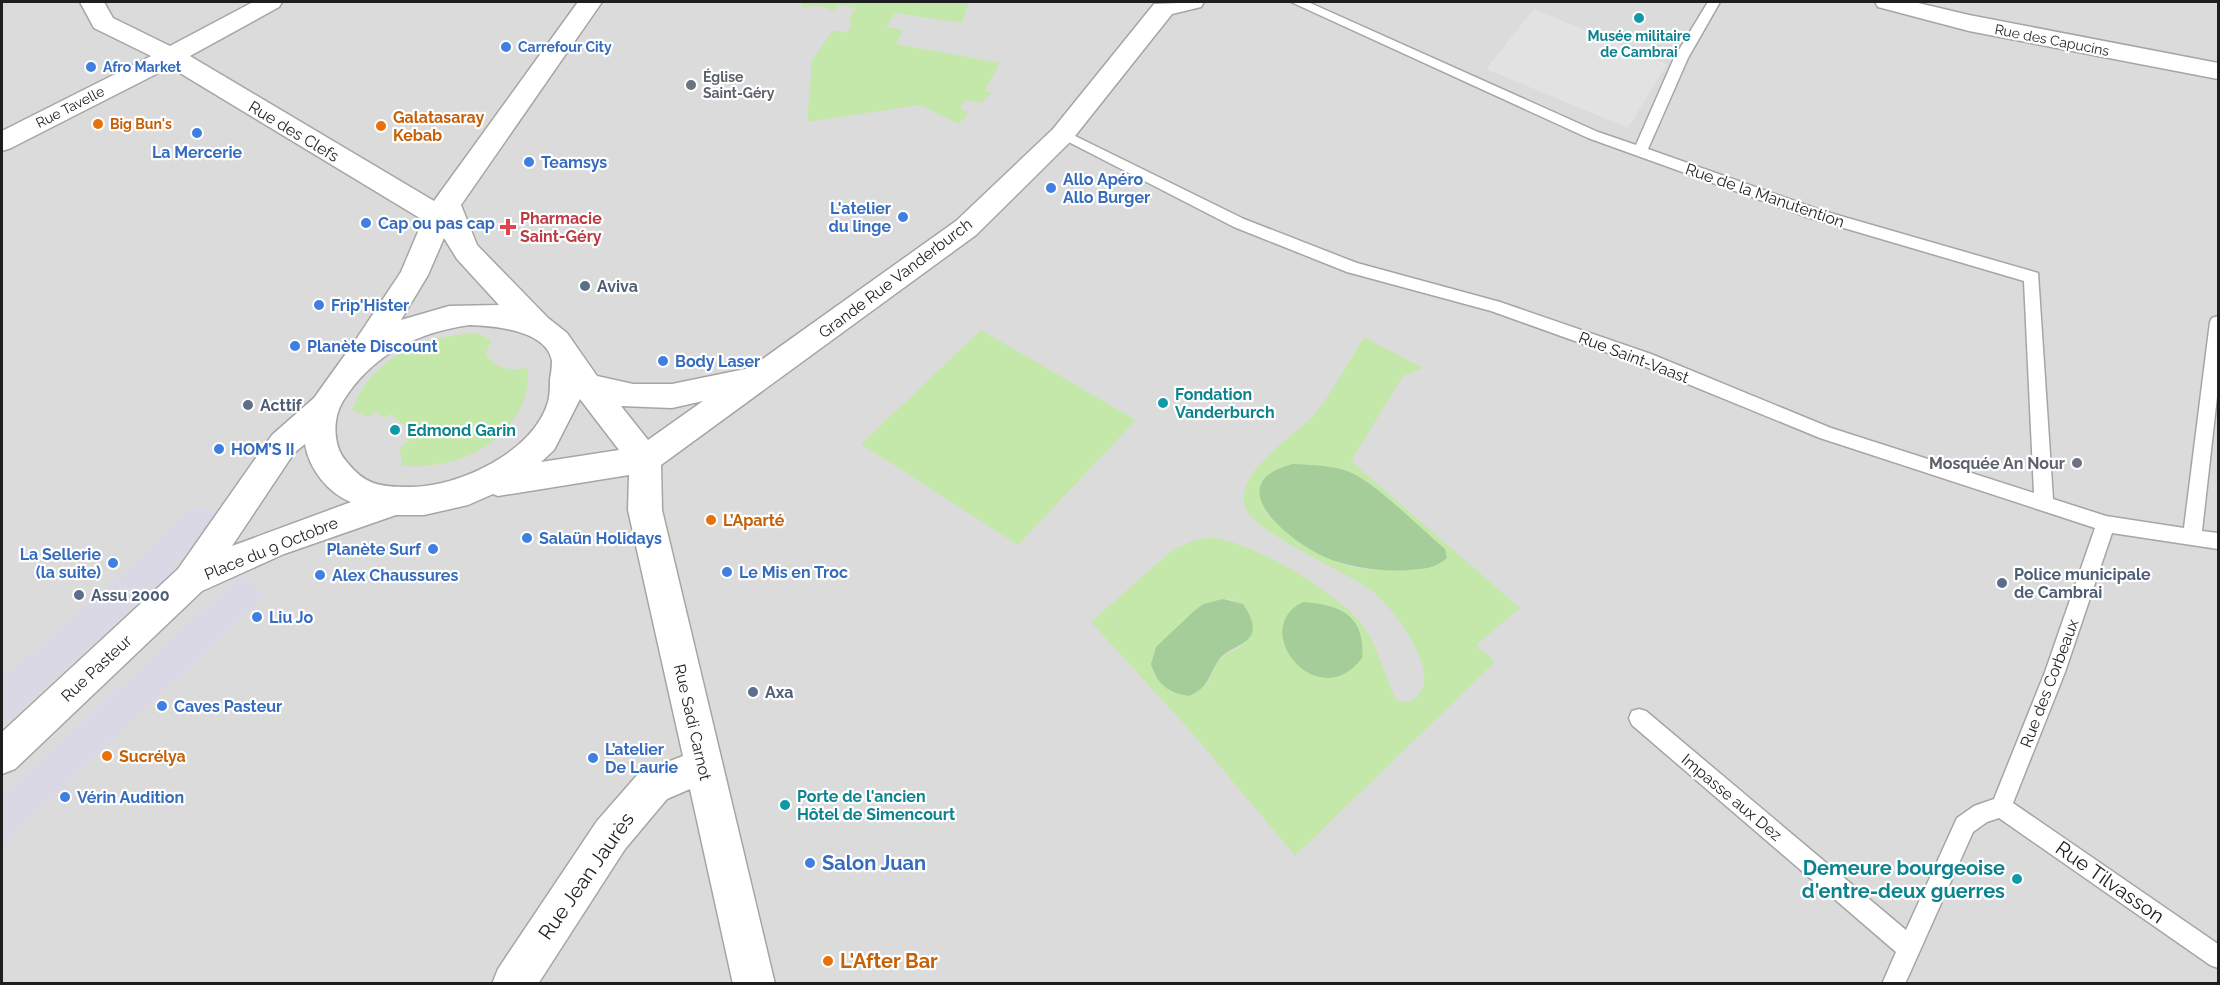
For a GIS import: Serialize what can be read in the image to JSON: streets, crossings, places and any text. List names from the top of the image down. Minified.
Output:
{"streets":{"street":["Rue des Capucins","Rue Tavelle","Rue des Clefs","Grande Rue Vanderburch","Place du 9 Octobre","Rue Pasteur","Rue Sadi Carnot","Rue Jean Jaurès"],"lane":["Rue de la Manutention","Rue Saint-Vaast","Rue des Corbeaux","Impasse aux Dez","Rue Tilvasson"]},"crossings":[["Rue Tavelle","Rue des Clefs"],["Rue des Clefs","Place du 9 Octobre"],["Rue de la Manutention","Rue Saint-Vaast"],["Grande Rue Vanderburch","Rue Saint-Vaast"],["Grande Rue Vanderburch","Place du 9 Octobre"],["Grande Rue Vanderburch","Rue Sadi Carnot"],["Rue Saint-Vaast","Rue des Corbeaux"],["Place du 9 Octobre","Rue Pasteur"],["Place du 9 Octobre","Rue Sadi Carnot"],["Rue des Corbeaux","Rue Tilvasson"],["Rue Sadi Carnot","Rue Jean Jaurès"]],"places":{"other":["Musée militaire de Cambrai","Carrefour City","Afro Market","Église Saint-Géry","Big Bun's","Galatasaray Kebab","La Mercerie","Teamsys","Allo Apéro Allo Burger","L'atelier du linge","Cap ou pas cap","Aviva","Frip'Hister","Planète Discount","Body Laser","Fondation Vanderburch","Acttif","Edmond Garin","HOM’S II","Mosquée An Nour","L’Aparté","Salaün Holidays","Planète Surf","La Sellerie (la suite)","Le Mis en Troc","Alex Chaussures","Police municipale de Cambrai","Assu 2000","Liu Jo","Axa","Caves Pasteur","Sucrélya","L’atelier De Laurie","Vérin Audition","Porte de l'ancien Hôtel de Simencourt","Salon Juan","Demeure bourgeoise d'entre-deux guerres","L'After Bar"],"health":["Pharmacie Saint-Géry"]}}
